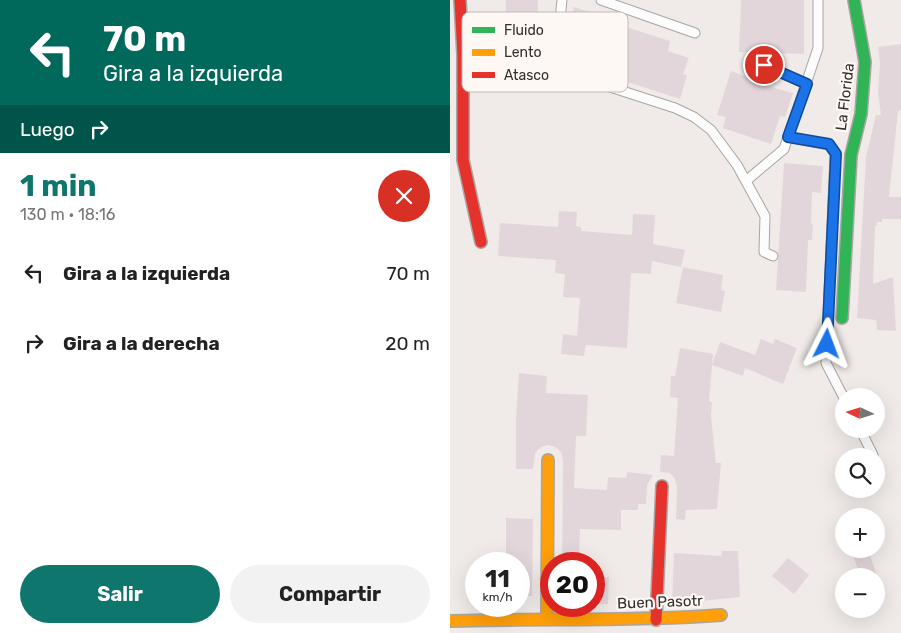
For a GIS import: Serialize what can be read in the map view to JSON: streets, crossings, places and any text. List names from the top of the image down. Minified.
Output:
{"streets":{"street":["La Florida","Buen Pasotr"]},"legend":["Fluido","Lento","Atasco"],"north":"left","page":{"turn":["70 m","Gira a la izquierda"],"then":"Luego","heading":["1 min","130 m · 18:16"],"list":[{"name":"Gira a la izquierda","value":"70 m"},{"name":"Gira a la derecha","value":"20 m"}],"map_buttons":["+","−"],"speed":"11 km/h","limit":"20","buttons":["Salir","Compartir"]}}
